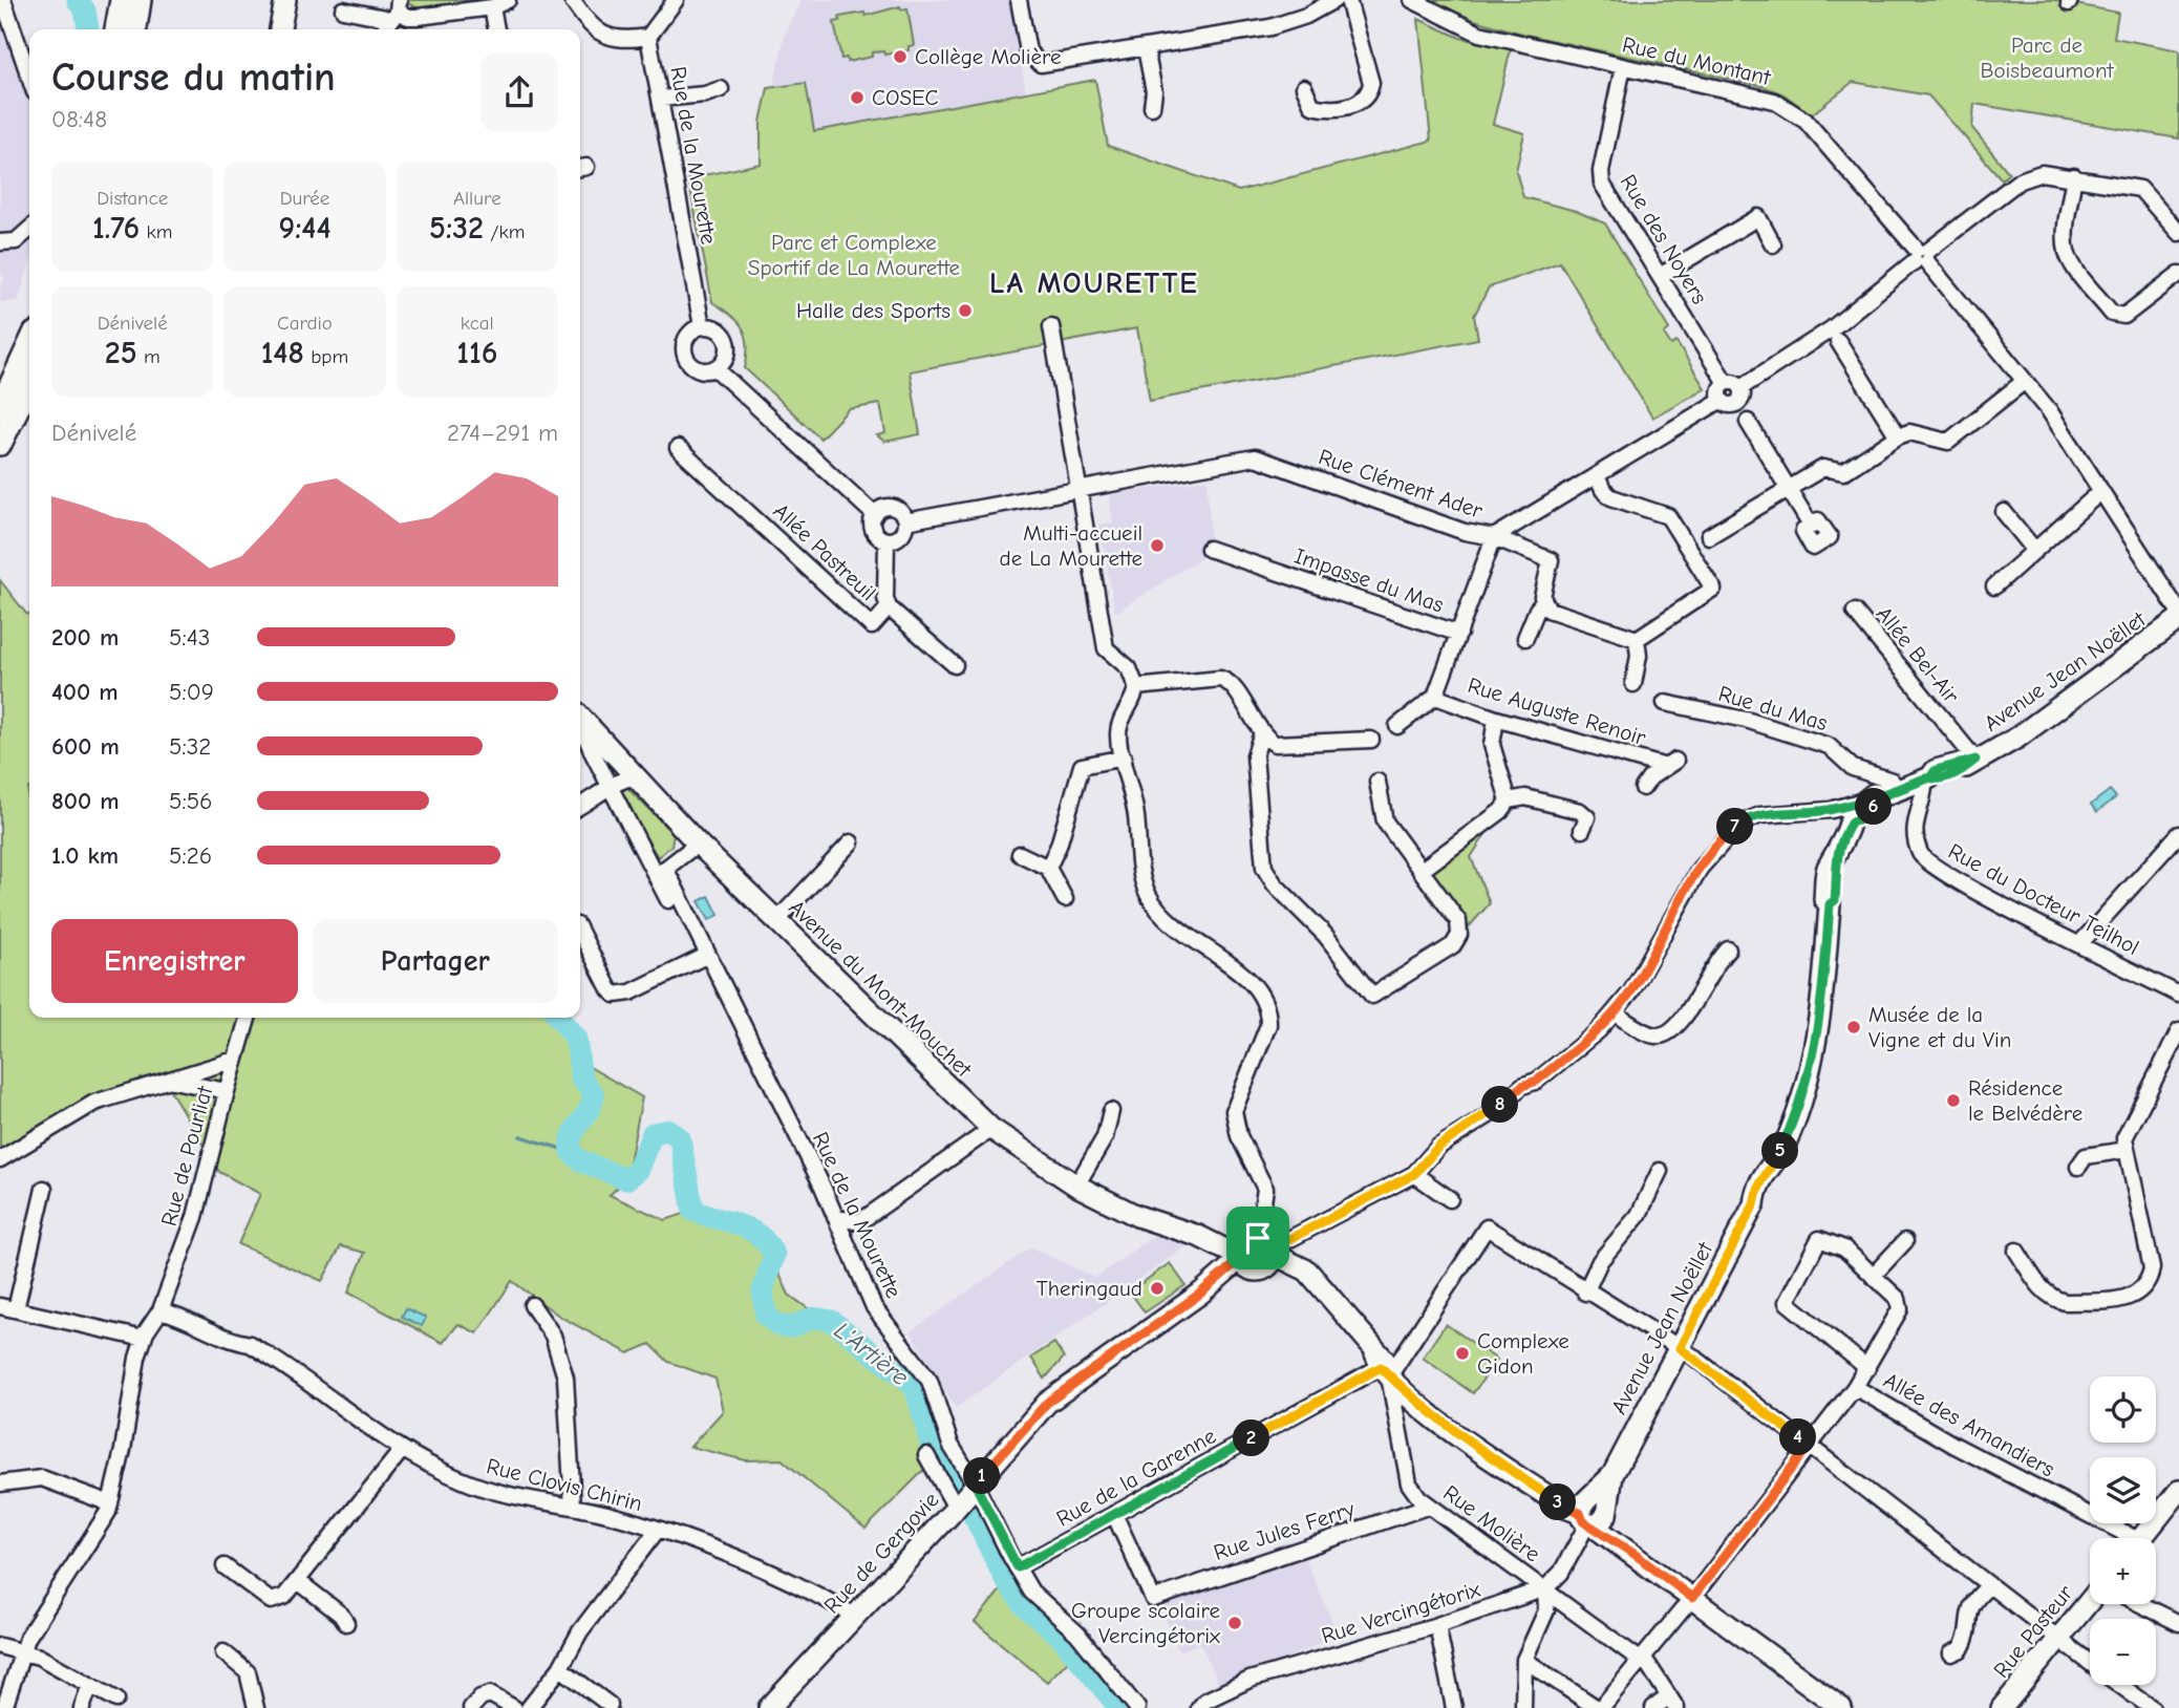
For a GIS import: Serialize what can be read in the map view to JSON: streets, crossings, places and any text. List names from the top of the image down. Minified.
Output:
{"streets":{"main road":["Avenue Jean Noëllet","Avenue du Mont-Mouchet","Rue de Gergovie","Rue Pasteur"],"street":["Rue du Montant","Rue de la Mourette","Rue des Noyers","Rue Clément Ader","Allée Pastreuil","Impasse du Mas","Allée Bel-Air","Rue du Mas","Rue Auguste Renoir","Rue du Docteur Teilhol","Rue de Pourliat","Allée des Amandiers","Rue de la Garenne","Rue Clovis Chirin","Rue Molière","Rue Jules Ferry","Rue Vercingétorix"]},"crossings":[["Rue du Montant","Rue des Noyers"],["Rue de la Mourette","Rue de Gergovie"],["Rue des Noyers","Rue Clément Ader"],["Rue Clément Ader","Allée Pastreuil"],["Rue Clément Ader","Impasse du Mas"],["Allée Bel-Air","Avenue Jean Noëllet"],["Avenue Jean Noëllet","Rue du Mas"],["Avenue Jean Noëllet","Rue du Docteur Teilhol"],["Avenue Jean Noëllet","Avenue du Mont-Mouchet"],["Avenue du Mont-Mouchet","Rue de la Garenne"],["Avenue du Mont-Mouchet","Rue Molière"],["Avenue du Mont-Mouchet","Rue de Gergovie"],["Rue de Pourliat","Rue Clovis Chirin"],["Rue de la Garenne","Rue Molière"],["Rue de la Garenne","Rue Jules Ferry"],["Rue Clovis Chirin","Rue de Gergovie"],["Rue Molière","Rue Jules Ferry"],["Rue Molière","Rue Vercingétorix"]],"districts":["LA MOURETTE"],"water":["L'Artière"],"parks":["Parc de Boisbeaumont","Parc et Complexe Sportif de La Mourette"],"places":["Collège Molière","COSEC","Halle des Sports","Multi-accueil de La Mourette","Musée de la Vigne et du Vin","Résidence le Belvédère","Theringaud","Complexe Gidon","Groupe scolaire Vercingétorix"],"page":{"heading":["Course du matin","08:48"],"stats":[["Distance","1.76 km"],["Durée","9:44"],["Allure","5:32 /km"],["Dénivelé","25 m"],["Cardio","148 bpm"],["kcal","116"]],"chart":["Dénivelé","274–291 m"],"list":[{"name":"200 m","note":"5:43"},{"name":"400 m","note":"5:09"},{"name":"600 m","note":"5:32"},{"name":"800 m","note":"5:56"},{"name":"1.0 km","note":"5:26"}],"pins":["6","7","8","5","4","2","1","3"],"buttons":["Enregistrer","Partager"],"map_buttons":["+","−"]}}
